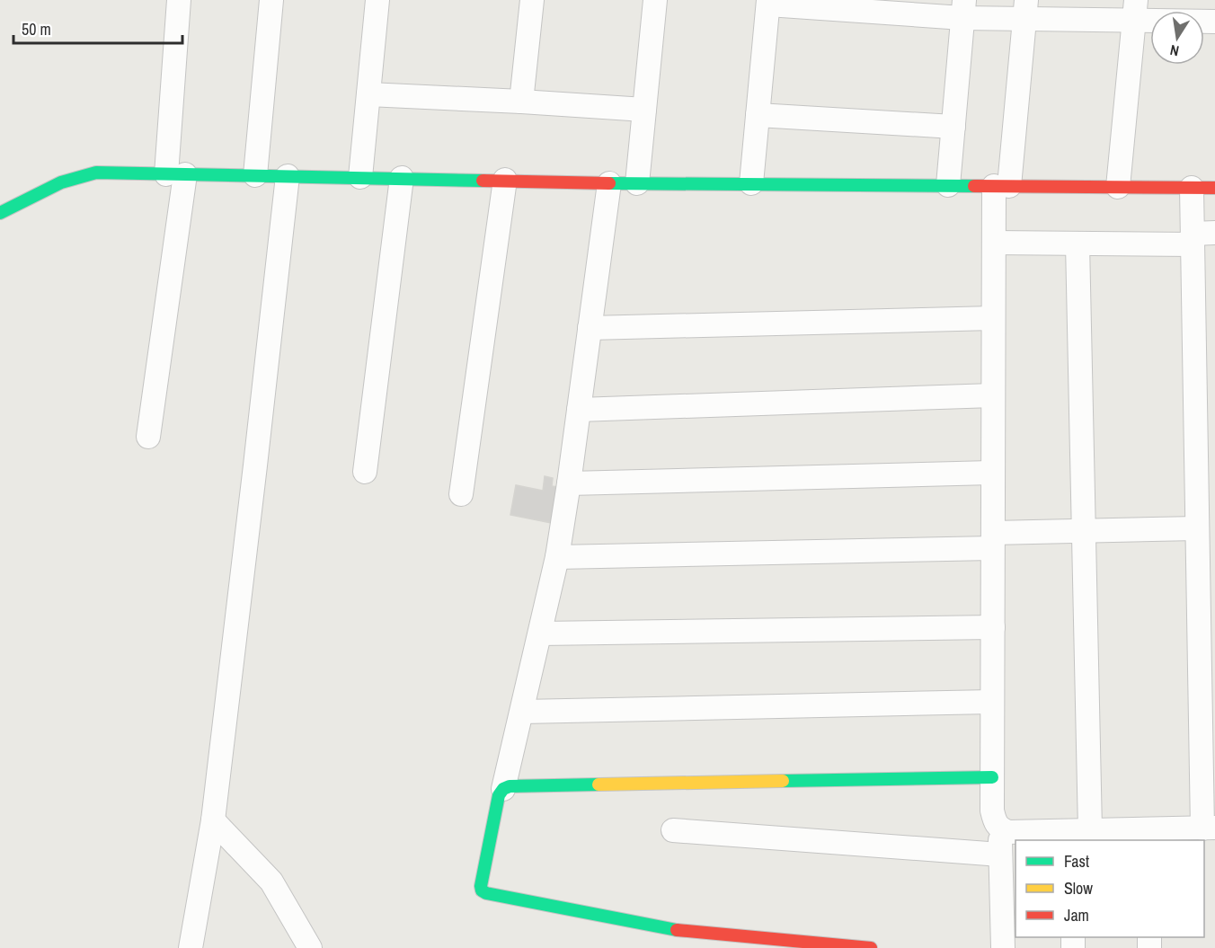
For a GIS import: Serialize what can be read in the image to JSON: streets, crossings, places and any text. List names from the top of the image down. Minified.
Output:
{"legend":["Fast","Slow","Jam"],"scale_bar":"50 m","north":"bottom"}
